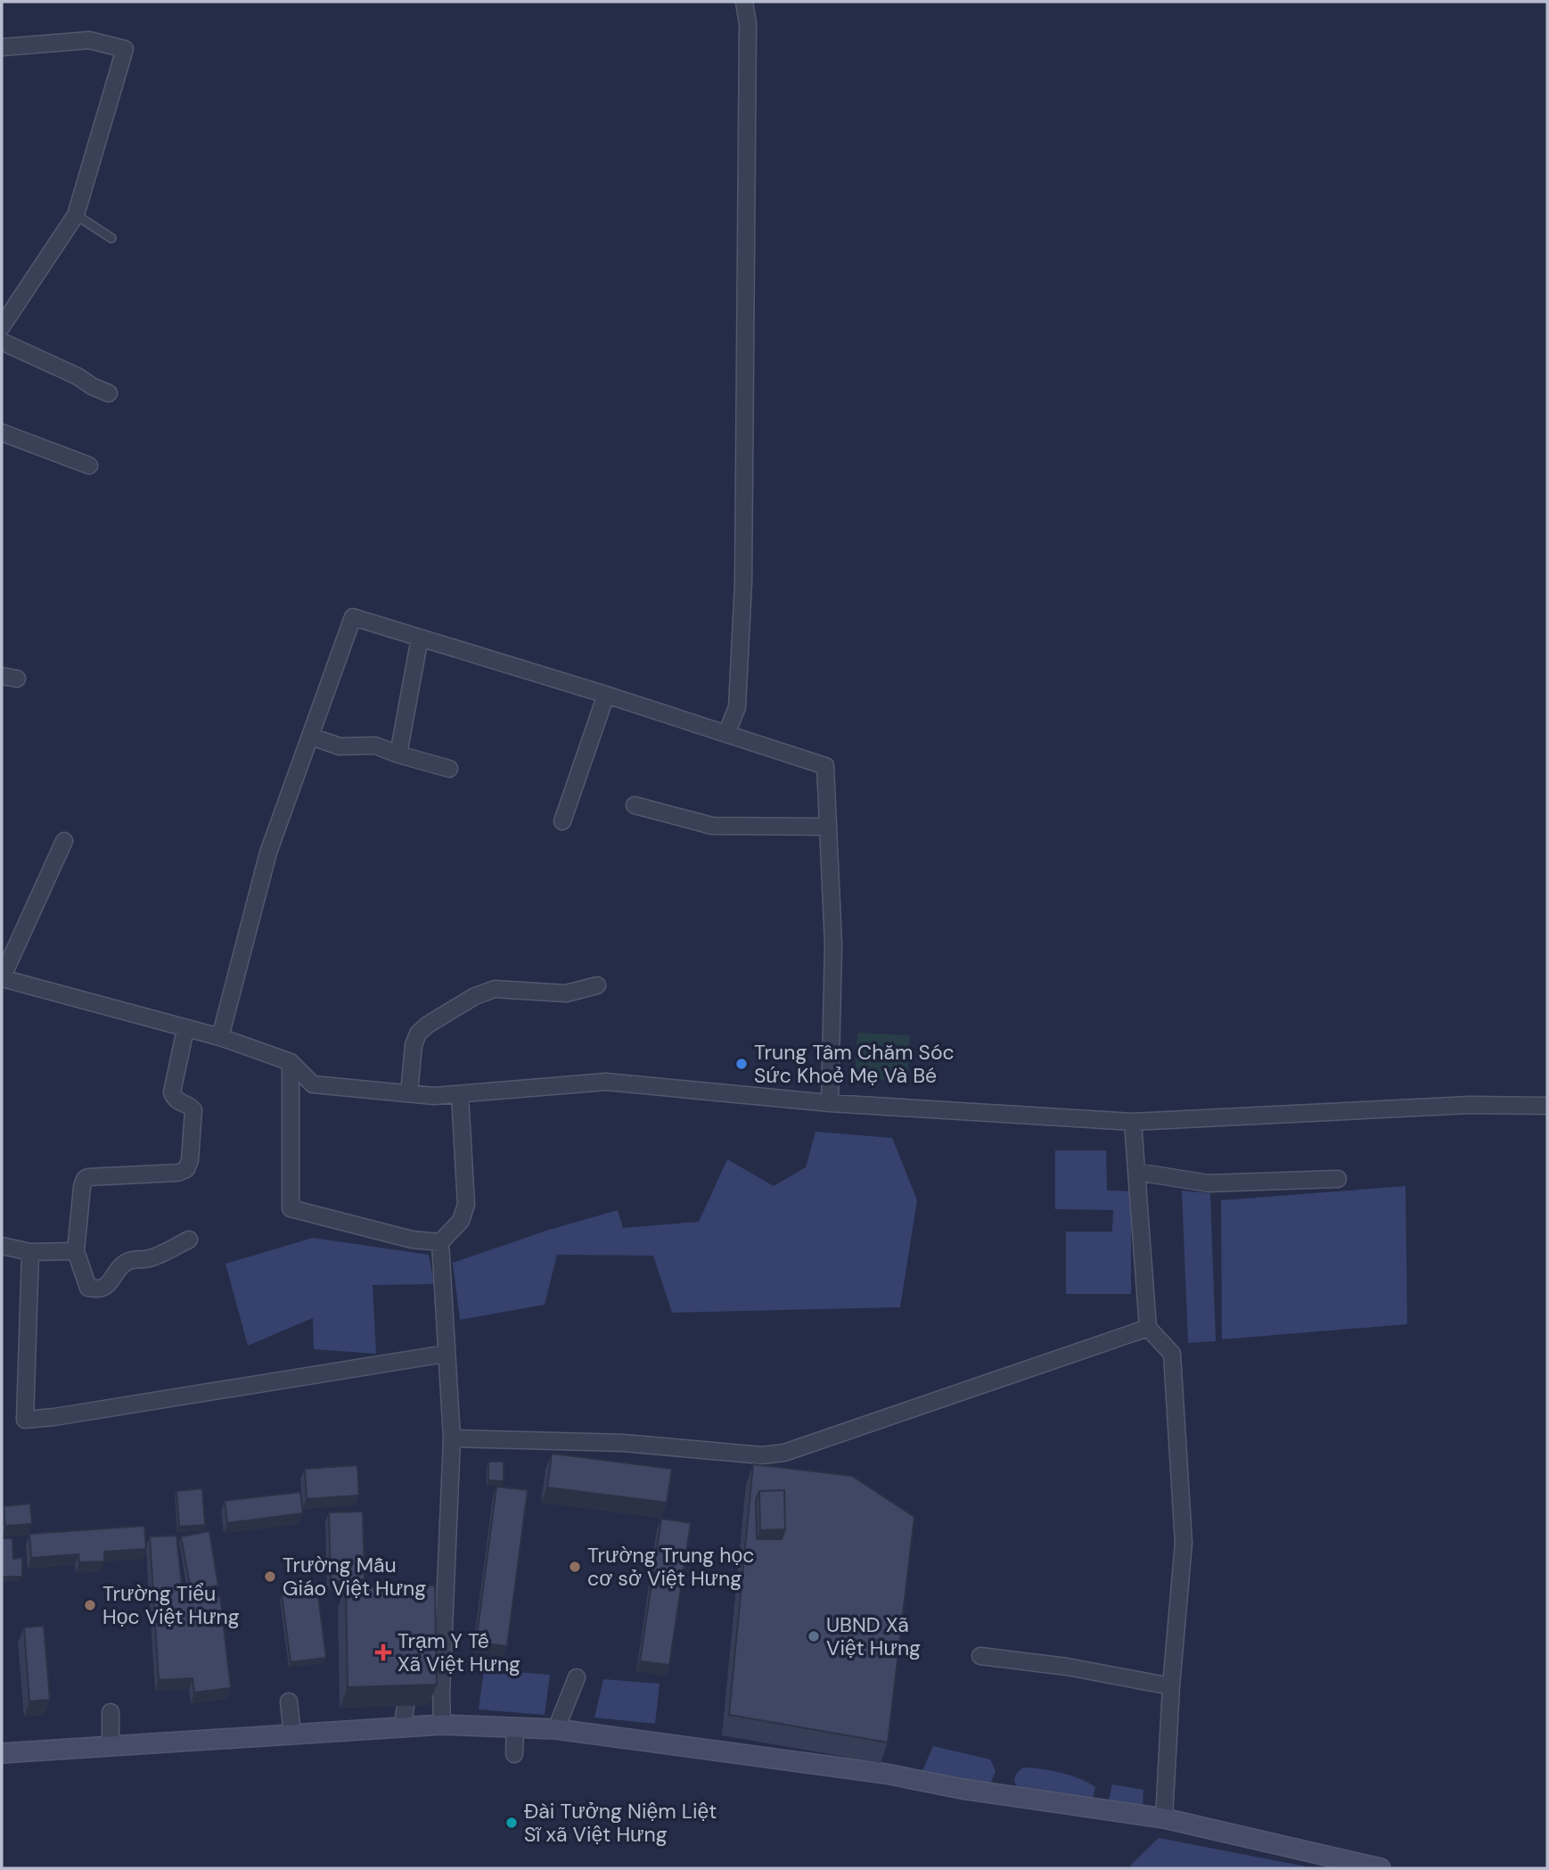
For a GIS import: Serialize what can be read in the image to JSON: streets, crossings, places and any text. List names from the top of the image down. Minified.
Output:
{"places":{"other":["Trung Tâm Chăm Sóc Sức Khoẻ Mẹ Và Bé","Trường Trung học cơ sở Việt Hưng","Trường Mẫu Giáo Việt Hưng","Trường Tiểu Học Việt Hưng","UBND Xã Việt Hưng","Đài Tưởng Niệm Liệt Sĩ xã Việt Hưng"],"health":["Trạm Y Tế Xã Việt Hưng"]}}
